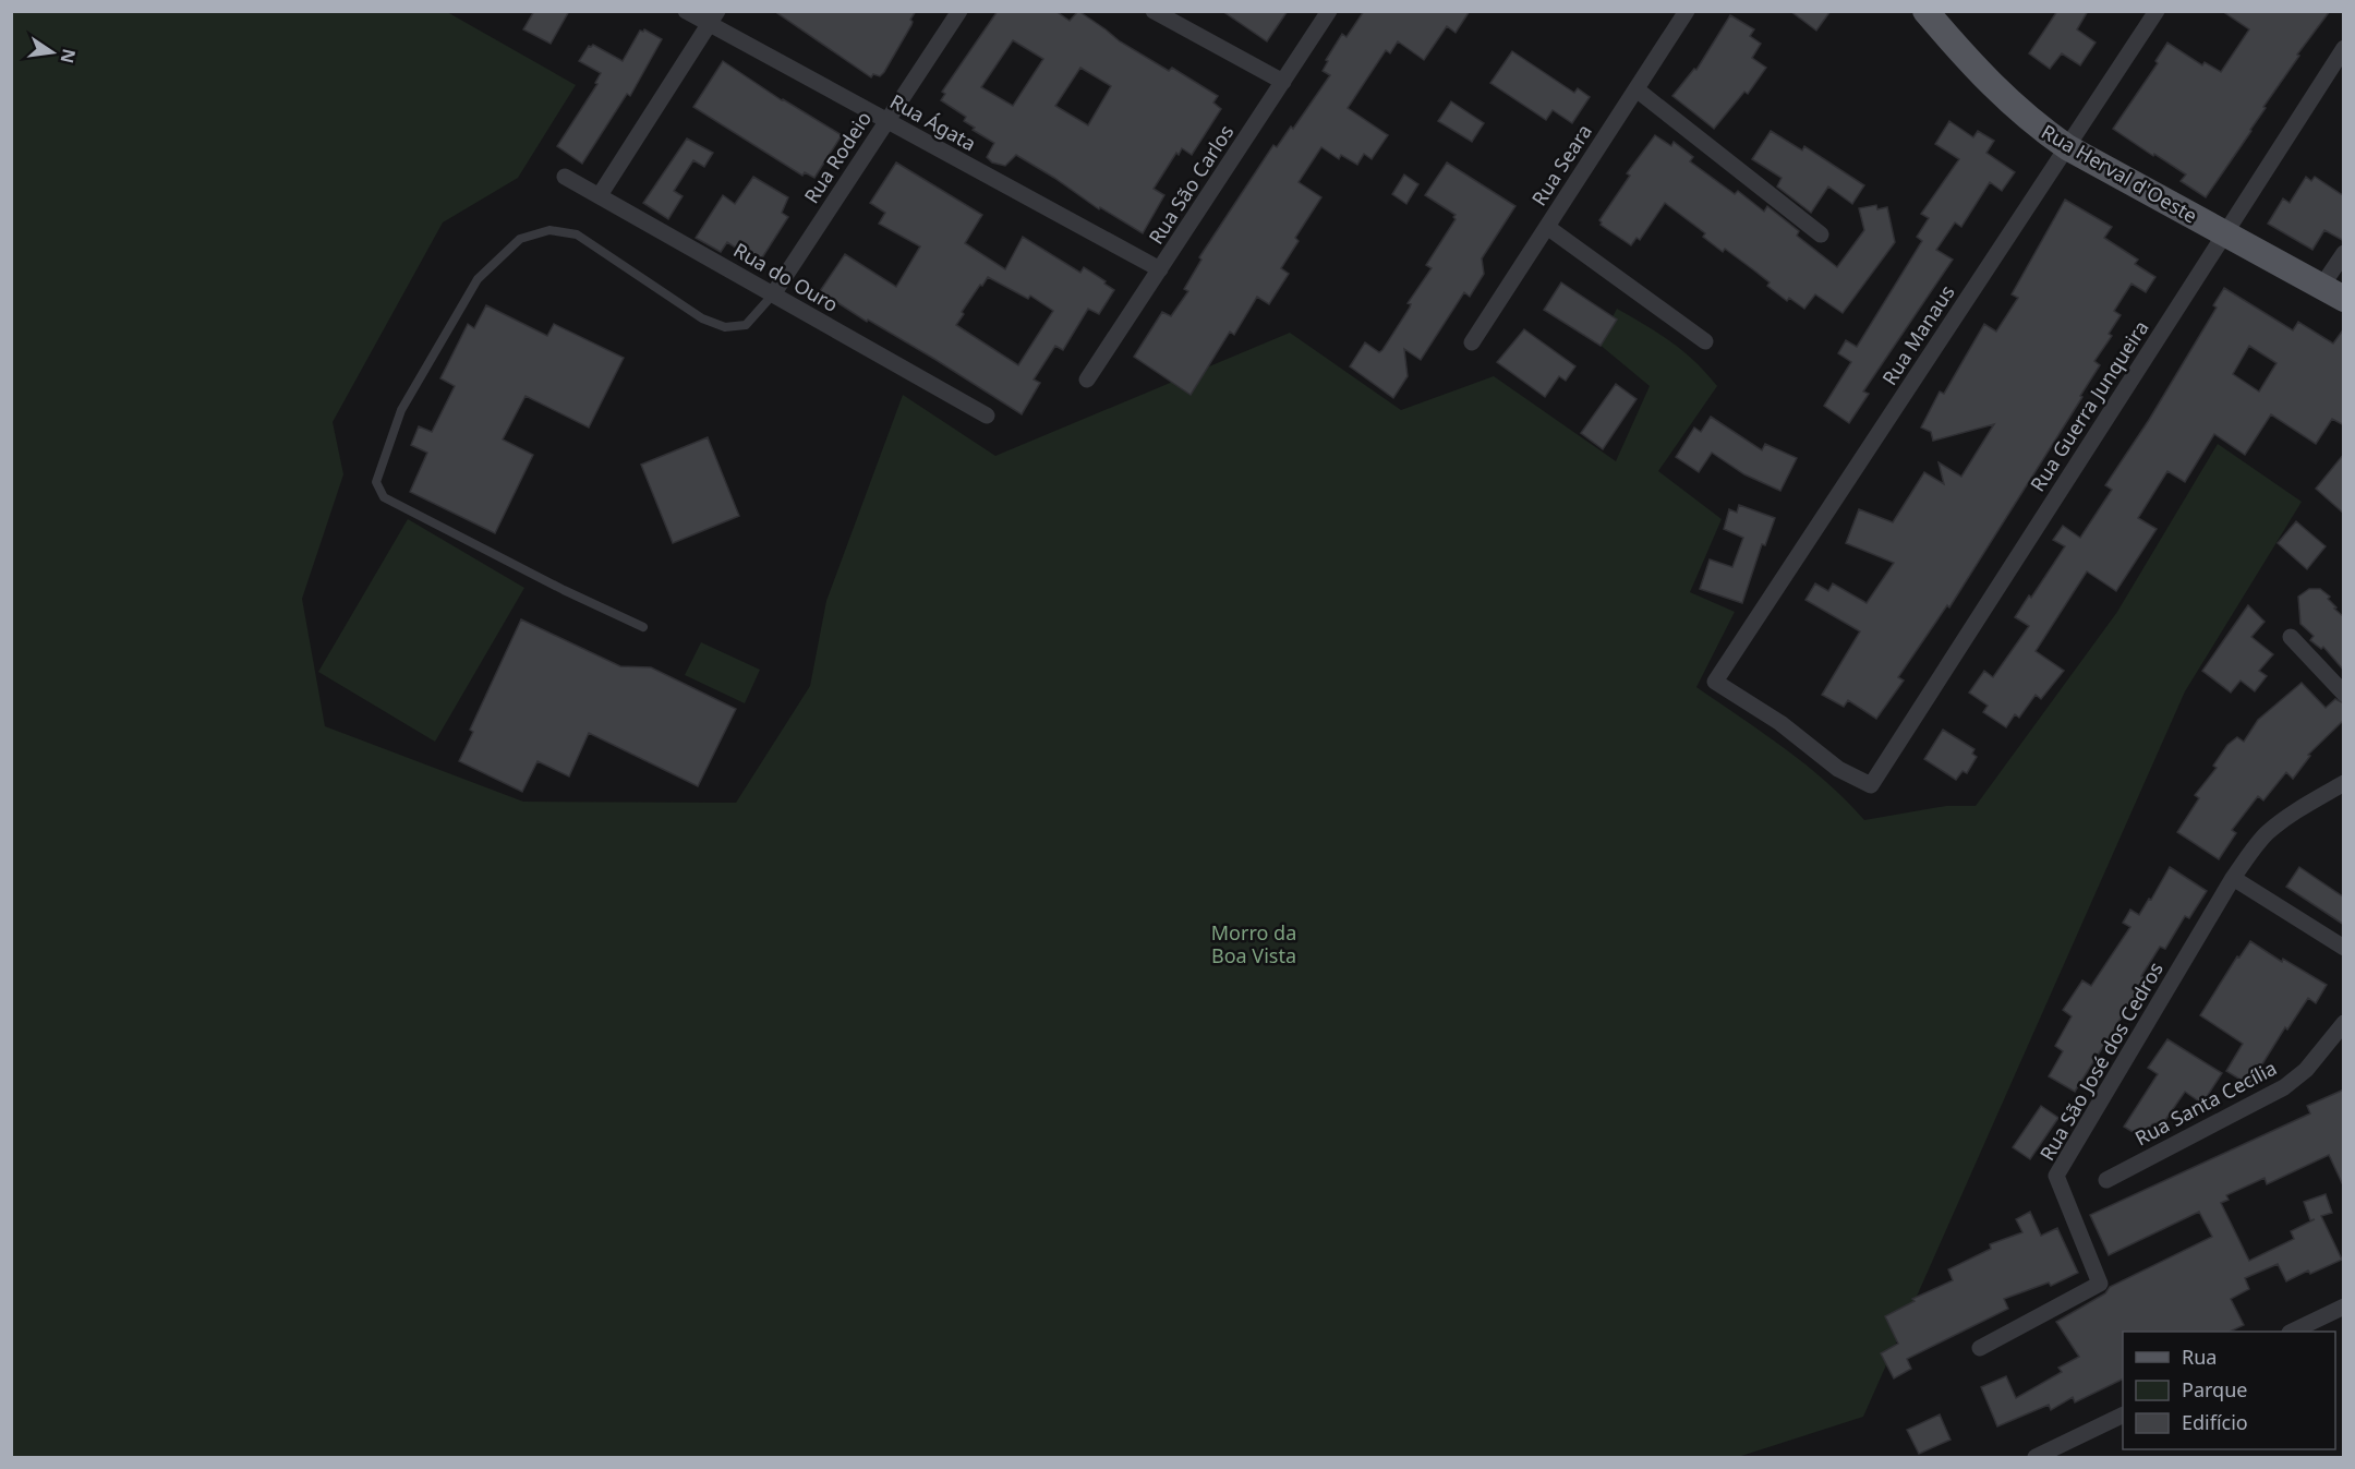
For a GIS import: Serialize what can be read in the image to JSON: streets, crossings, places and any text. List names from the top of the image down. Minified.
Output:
{"streets":{"main road":["Rua Herval d'Oeste"],"street":["Rua Ágata","Rua Rodeio","Rua Seara","Rua São Carlos","Rua do Ouro","Rua Manaus","Rua Guerra Junqueira","Rua São José dos Cedros","Rua Santa Cecília"]},"crossings":[["Rua Ágata","Rua Rodeio"],["Rua Ágata","Rua São Carlos"],["Rua Rodeio","Rua do Ouro"],["Rua Herval d'Oeste","Rua Manaus"],["Rua Herval d'Oeste","Rua Guerra Junqueira"],["Rua Manaus","Rua Guerra Junqueira"]],"parks":["Morro da Boa Vista"],"legend":["Rua","Parque","Edifício"],"north":"right"}
